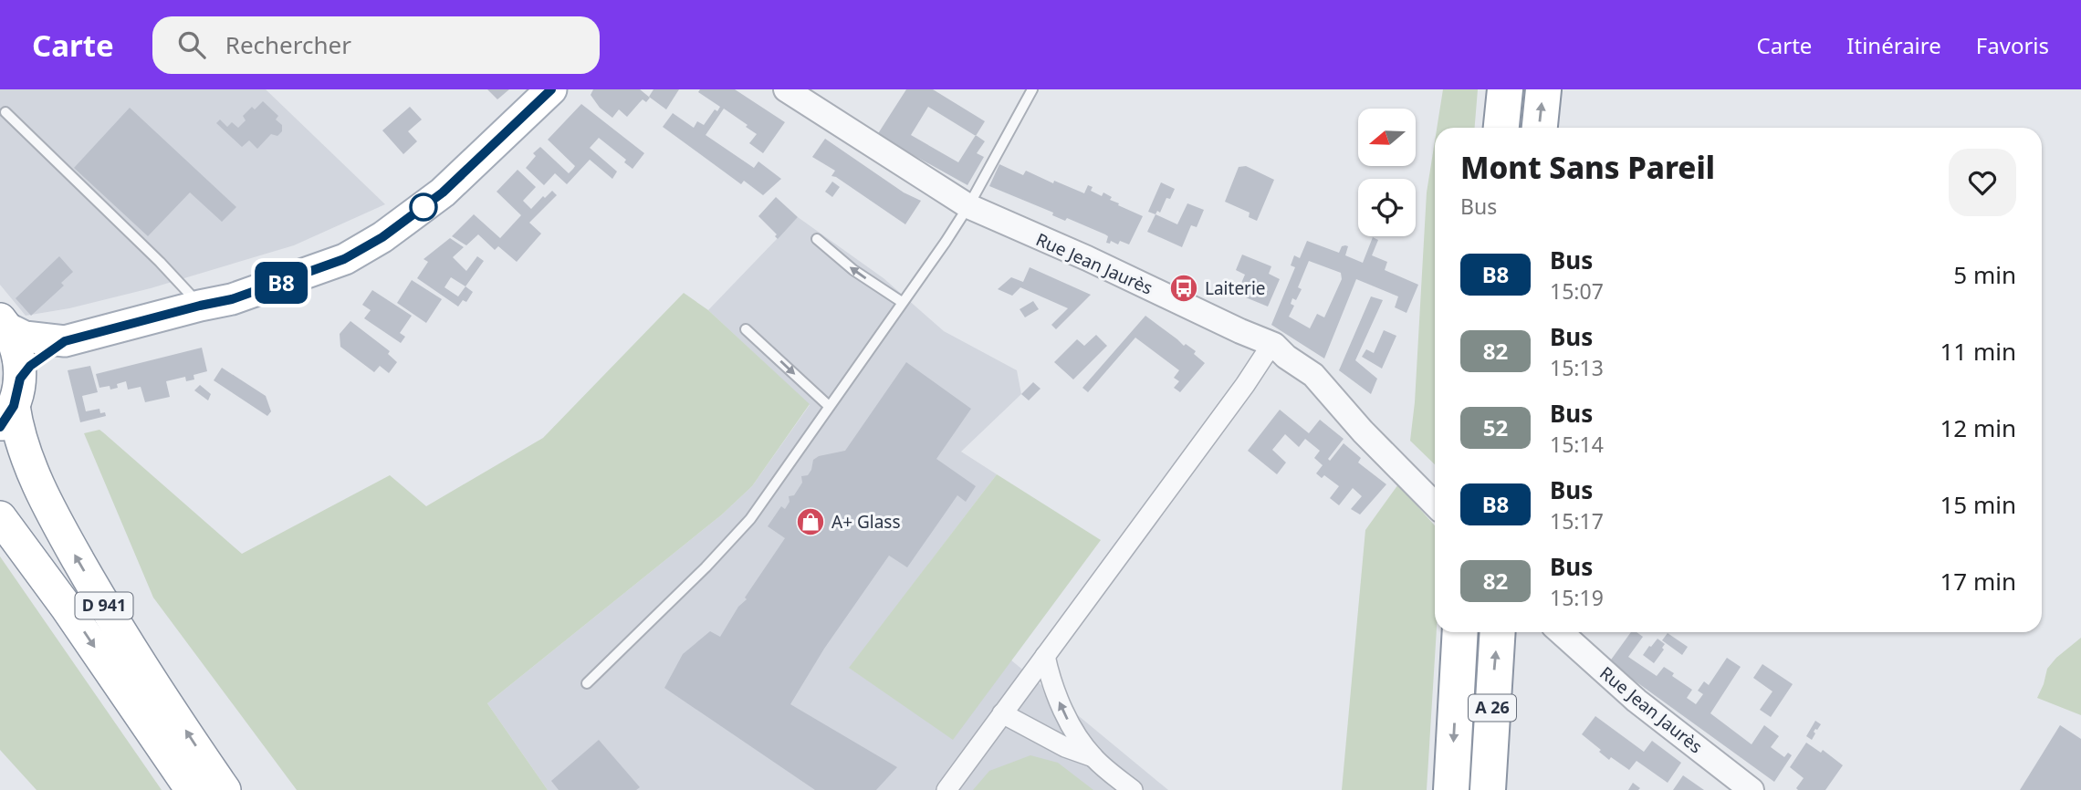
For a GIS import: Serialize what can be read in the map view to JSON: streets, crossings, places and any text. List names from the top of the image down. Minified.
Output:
{"streets":{"highway":["D 941","A 26"],"street":["Rue Jean Jaurès"]},"places":{"bus stop":["Laiterie"],"shop":["A+ Glass"]},"lines":["bus line B8"],"north":"left","page":{"header":"Carte","search":"Rechercher","nav":["Carte","Itinéraire","Favoris"],"on_map":"B8","heading":["Mont Sans Pareil","Bus"],"list":[{"mark":"B8","name":"Bus","note":"15:07","value":"5 min"},{"mark":"82","name":"Bus","note":"15:13","value":"11 min"},{"mark":"52","name":"Bus","note":"15:14","value":"12 min"},{"mark":"B8","name":"Bus","note":"15:17","value":"15 min"},{"mark":"82","name":"Bus","note":"15:19","value":"17 min"}]}}
